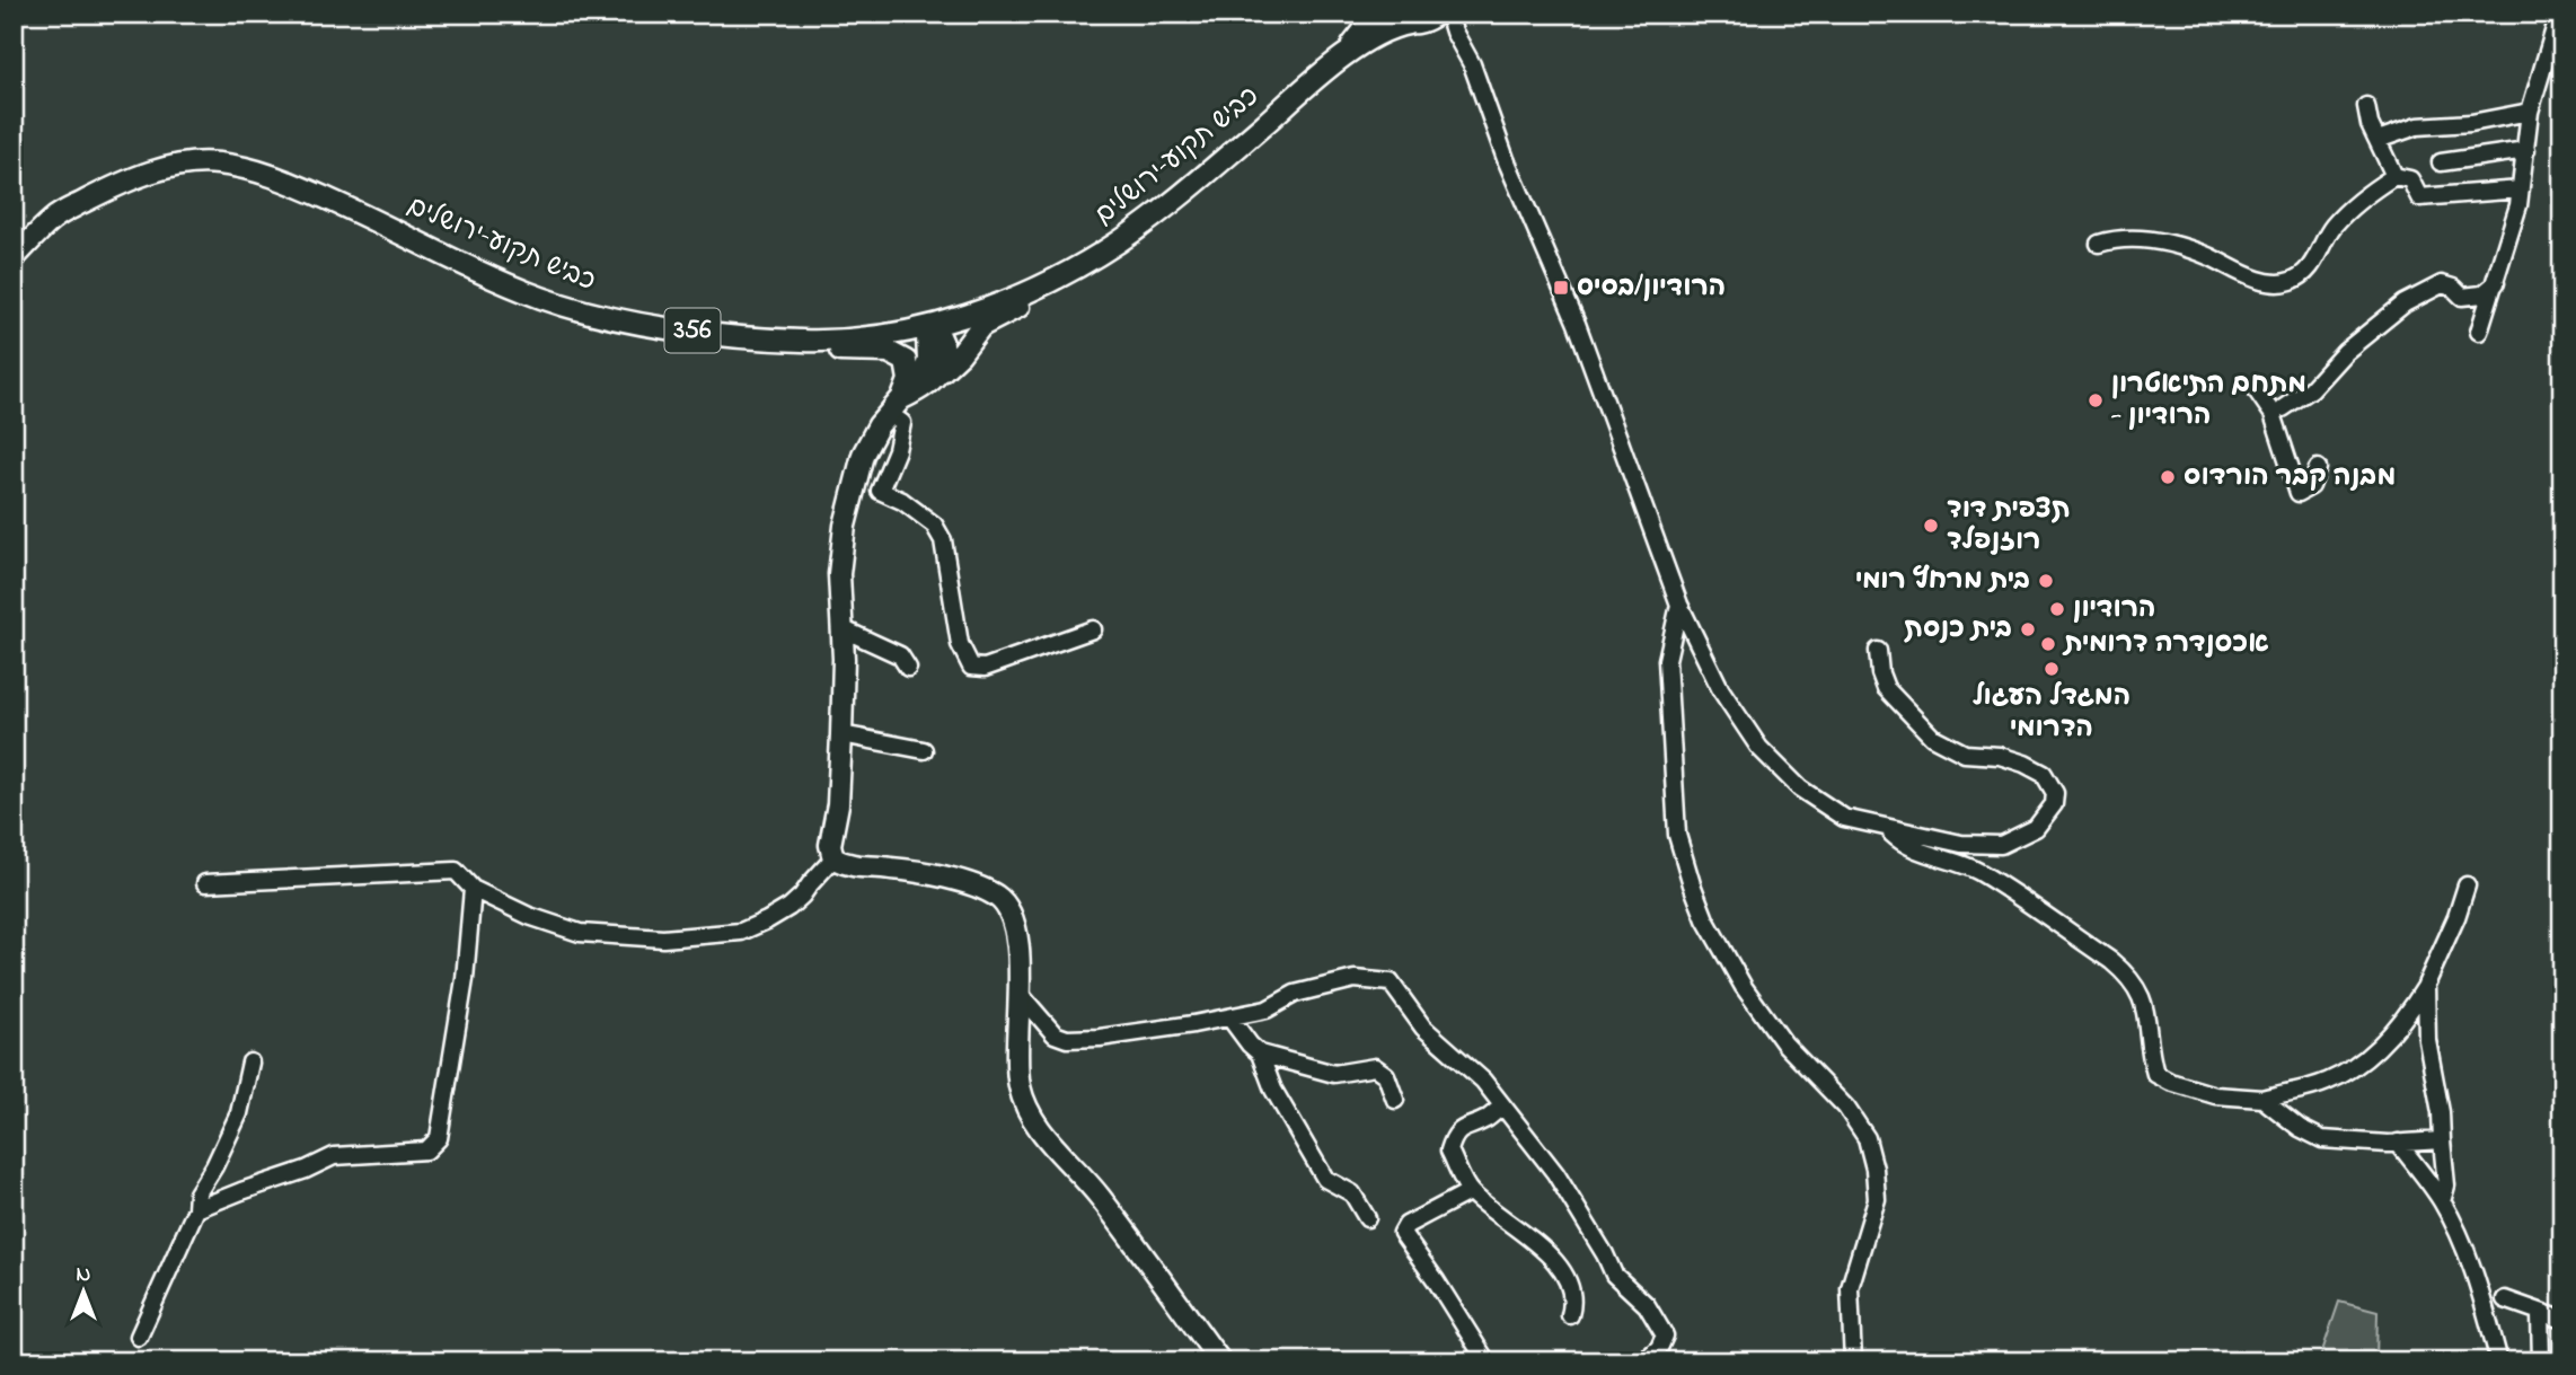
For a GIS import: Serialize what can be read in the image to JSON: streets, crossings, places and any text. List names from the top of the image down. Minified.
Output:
{"streets":{"main road":["כביש תקוע–ירושלים","356"]},"places":{"transit":["הרודיון/בסיס"],"other":["מתחם התיאטרון - הרודיון","מבנה קבר הורדוס","תצפית דוד רוזנפלד","בית מרחץ רומי","הרודיון","בית כנסת","אכסנדרה דרומית","המגדל העגול הדרומי"]},"north":"top"}
